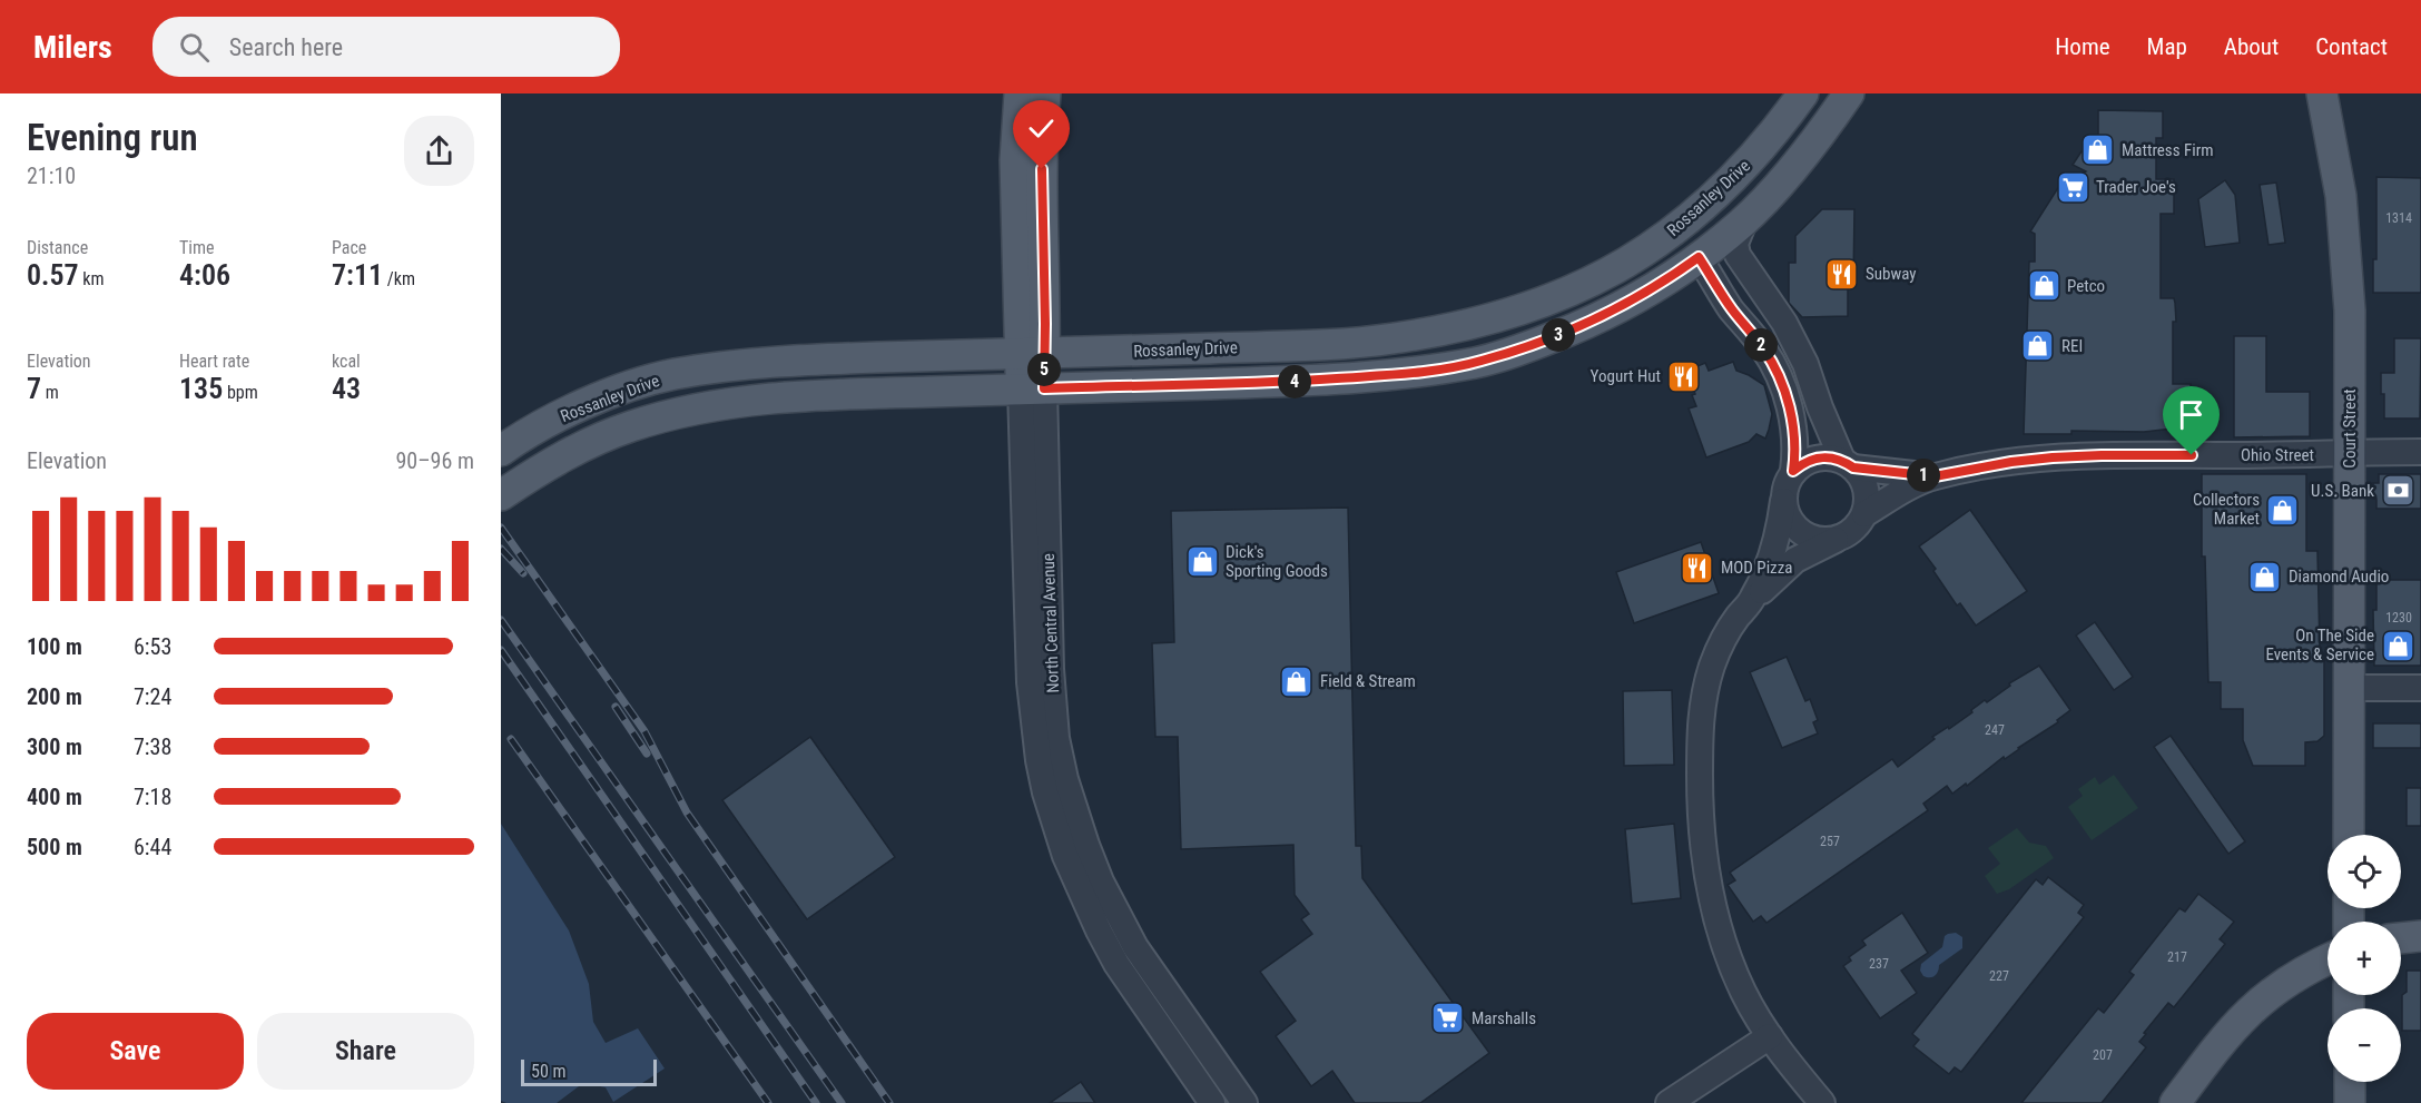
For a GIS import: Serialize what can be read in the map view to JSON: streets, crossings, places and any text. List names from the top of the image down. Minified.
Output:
{"streets":{"main road":["Rossanley Drive","Court Street","North Central Avenue"],"street":["Ohio Street"]},"crossings":[["Rossanley Drive","North Central Avenue"],["Court Street","Ohio Street"]],"places":{"shop":["Mattress Firm","Petco","REI","Collectors Market","Dick's Sporting Goods","Diamond Audio","On The Side Events & Service","Field & Stream"],"supermarket":["Trader Joe's","Marshalls"],"restaurant":["Subway","Yogurt Hut","MOD Pizza"],"bank":["U.S. Bank"]},"house_numbers":["1314","1230","247","257","217","237","227","207"],"scale_bar":"50 m","page":{"header":"Milers","search":"Search here","nav":["Home","Map","About","Contact"],"heading":["Evening run","21:10"],"stats":[["Distance","0.57 km"],["Time","4:06"],["Pace","7:11 /km"],["Elevation","7 m"],["Heart rate","135 bpm"],["kcal","43"]],"pins":["3","2","5","4","1"],"chart":["Elevation","90–96 m"],"list":[{"name":"100 m","note":"6:53"},{"name":"200 m","note":"7:24"},{"name":"300 m","note":"7:38"},{"name":"400 m","note":"7:18"},{"name":"500 m","note":"6:44"}],"map_buttons":["+","−"],"buttons":["Save","Share"],"scale":"50 m"}}
